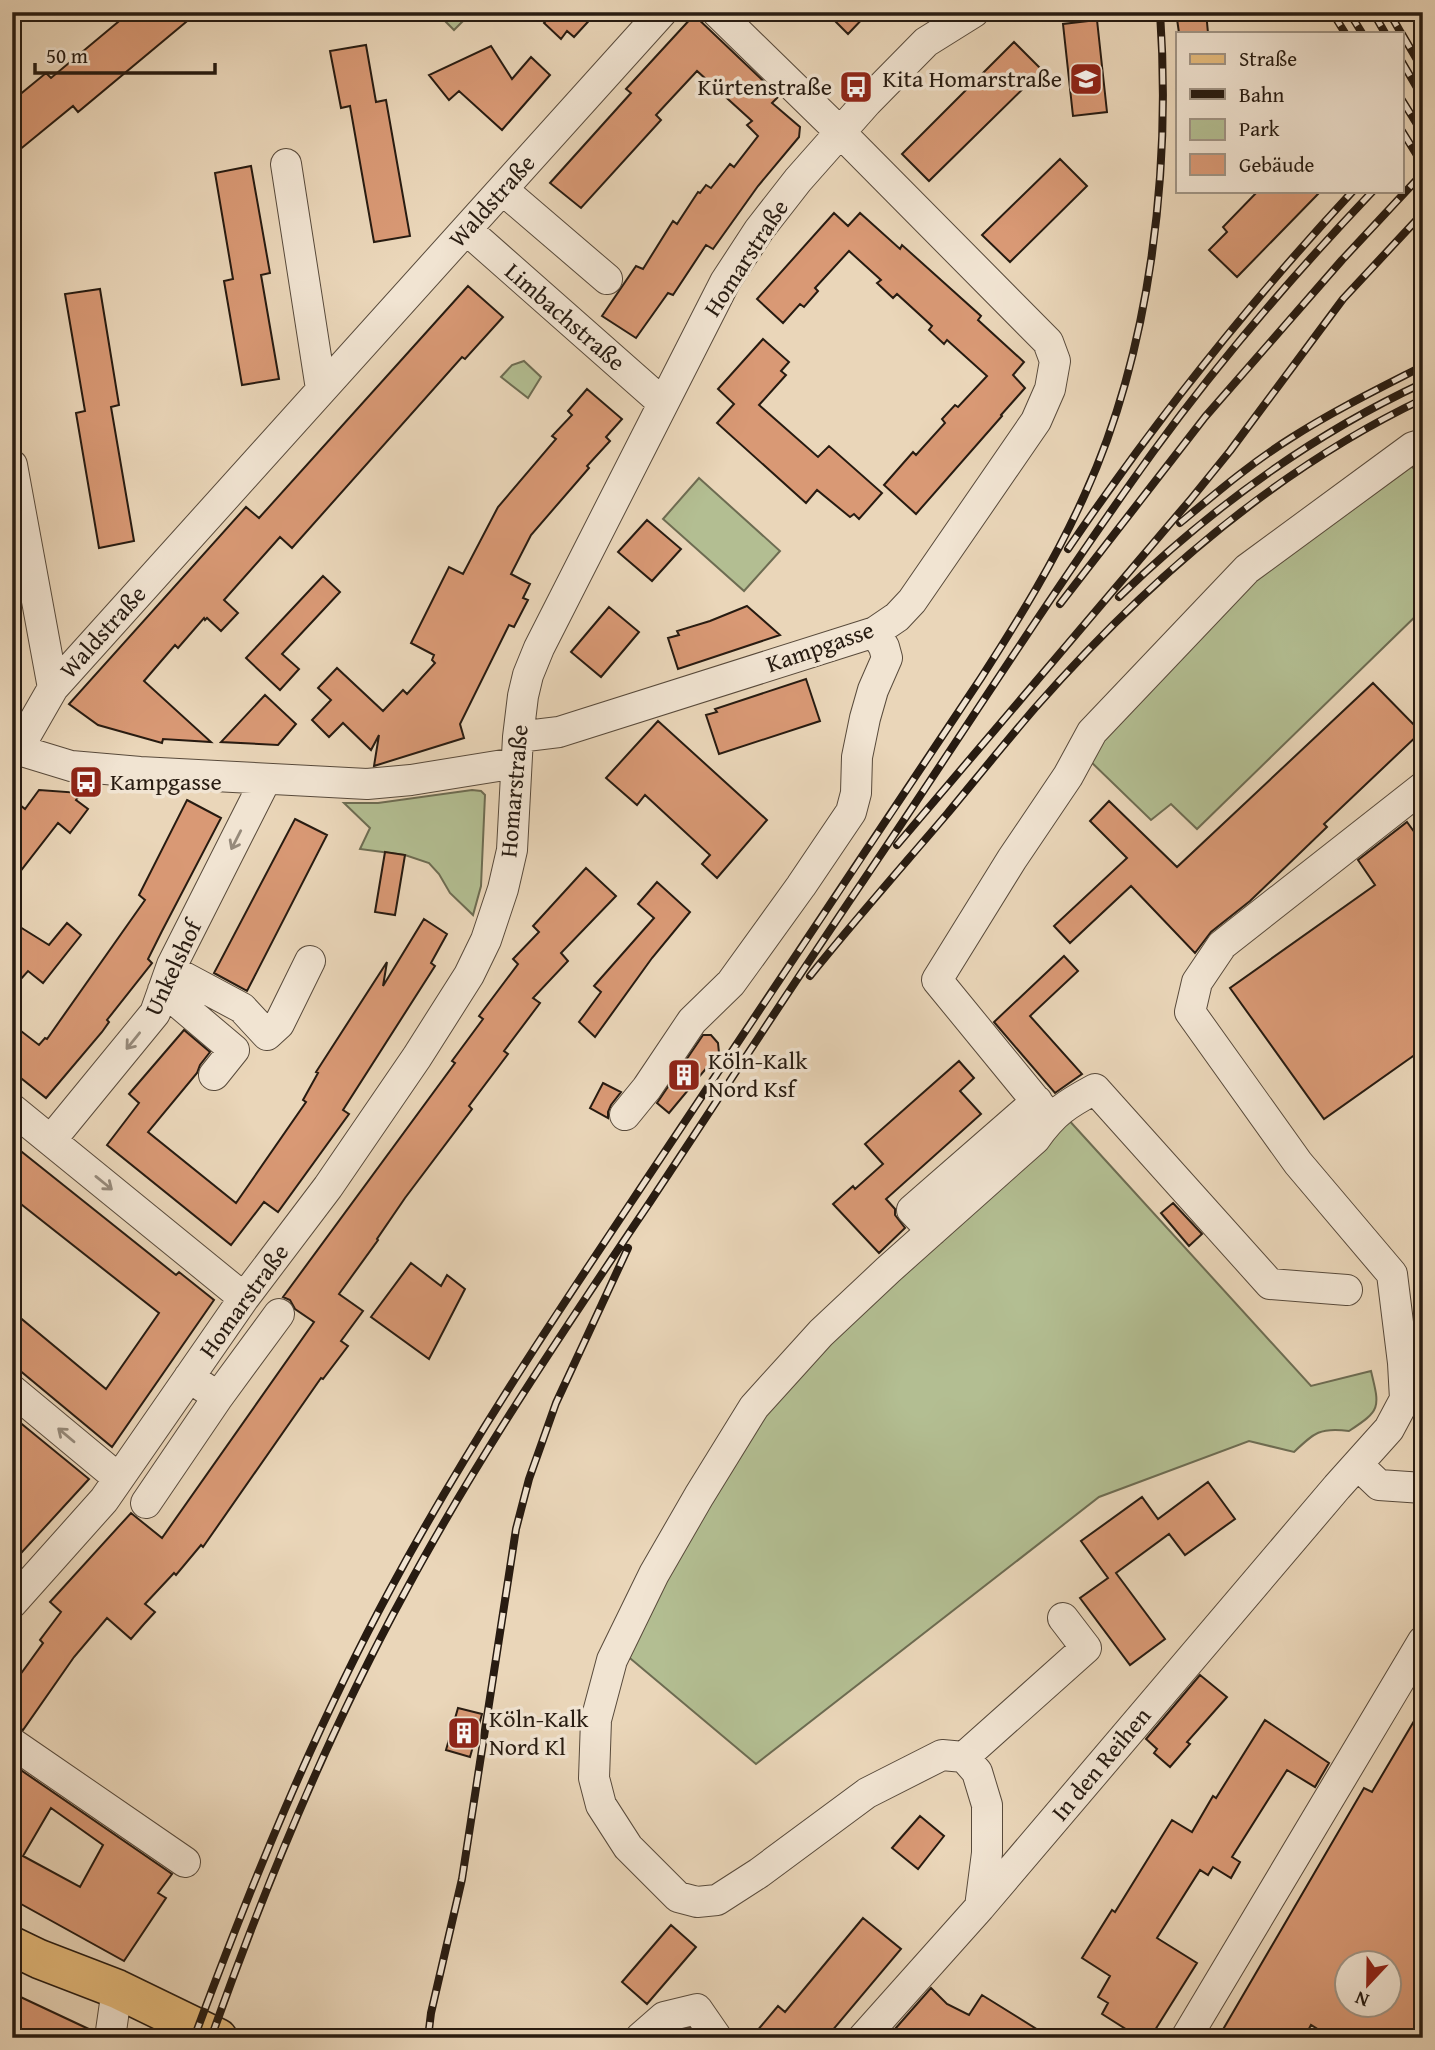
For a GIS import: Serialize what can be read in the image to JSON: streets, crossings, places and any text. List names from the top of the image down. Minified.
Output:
{"streets":{"street":["Waldstraße","Homarstraße","Limbachstraße","Kampgasse","Unkelshof","In den Reihen"]},"crossings":[["Waldstraße","Limbachstraße"],["Waldstraße","Kampgasse"],["Homarstraße","Limbachstraße"],["Homarstraße","Kampgasse"],["Kampgasse","Unkelshof"]],"one_way":["Unkelshof"],"places":{"school or university":["Kita Homarstraße"],"bus stop":["Kürtenstraße","Kampgasse"],"building":["Köln-Kalk Nord Ksf","Köln-Kalk Nord Kl"]},"legend":["Straße","Bahn","Park","Gebäude"],"scale_bar":"50 m","north":"bottom"}
